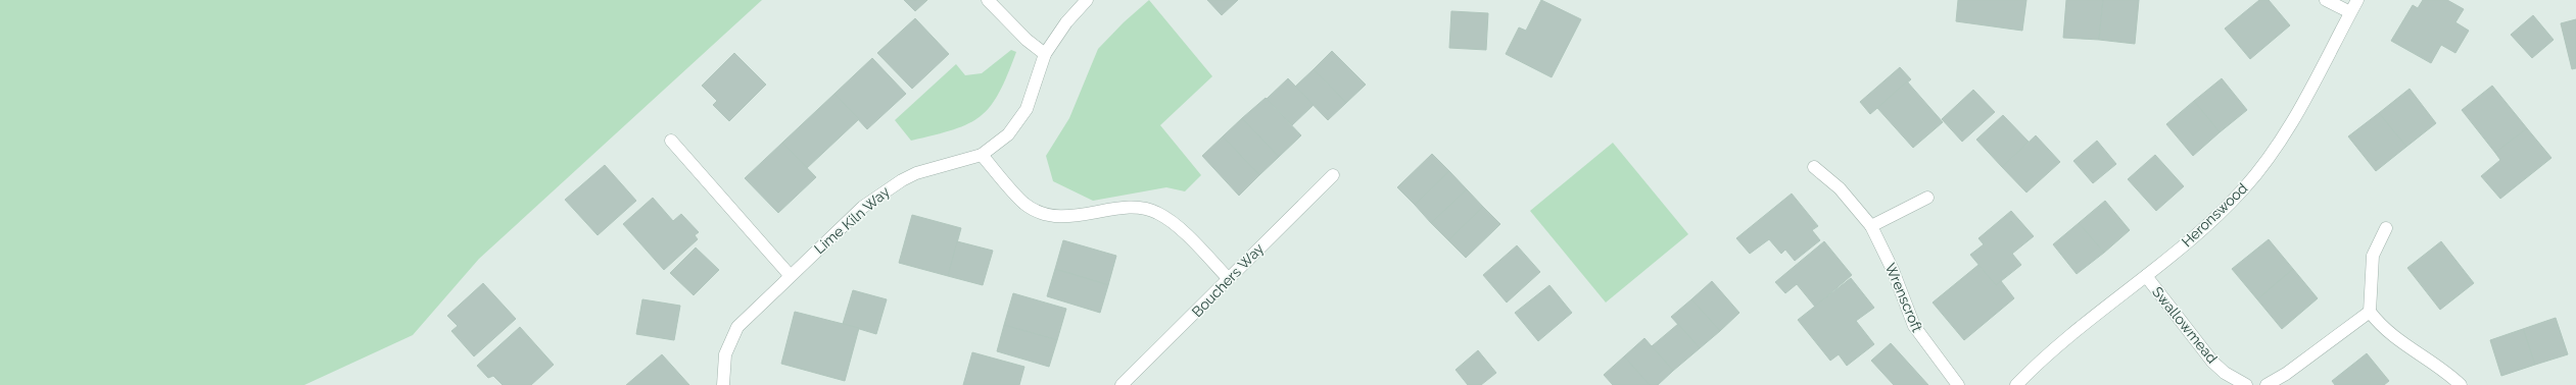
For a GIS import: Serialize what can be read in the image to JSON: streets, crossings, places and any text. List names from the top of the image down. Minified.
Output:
{"streets":{"street":["Heronswood","Lime Kiln Way","Bouchers Way","Wrenscroft","Swallowmead"]},"crossings":[["Heronswood","Swallowmead"]]}
